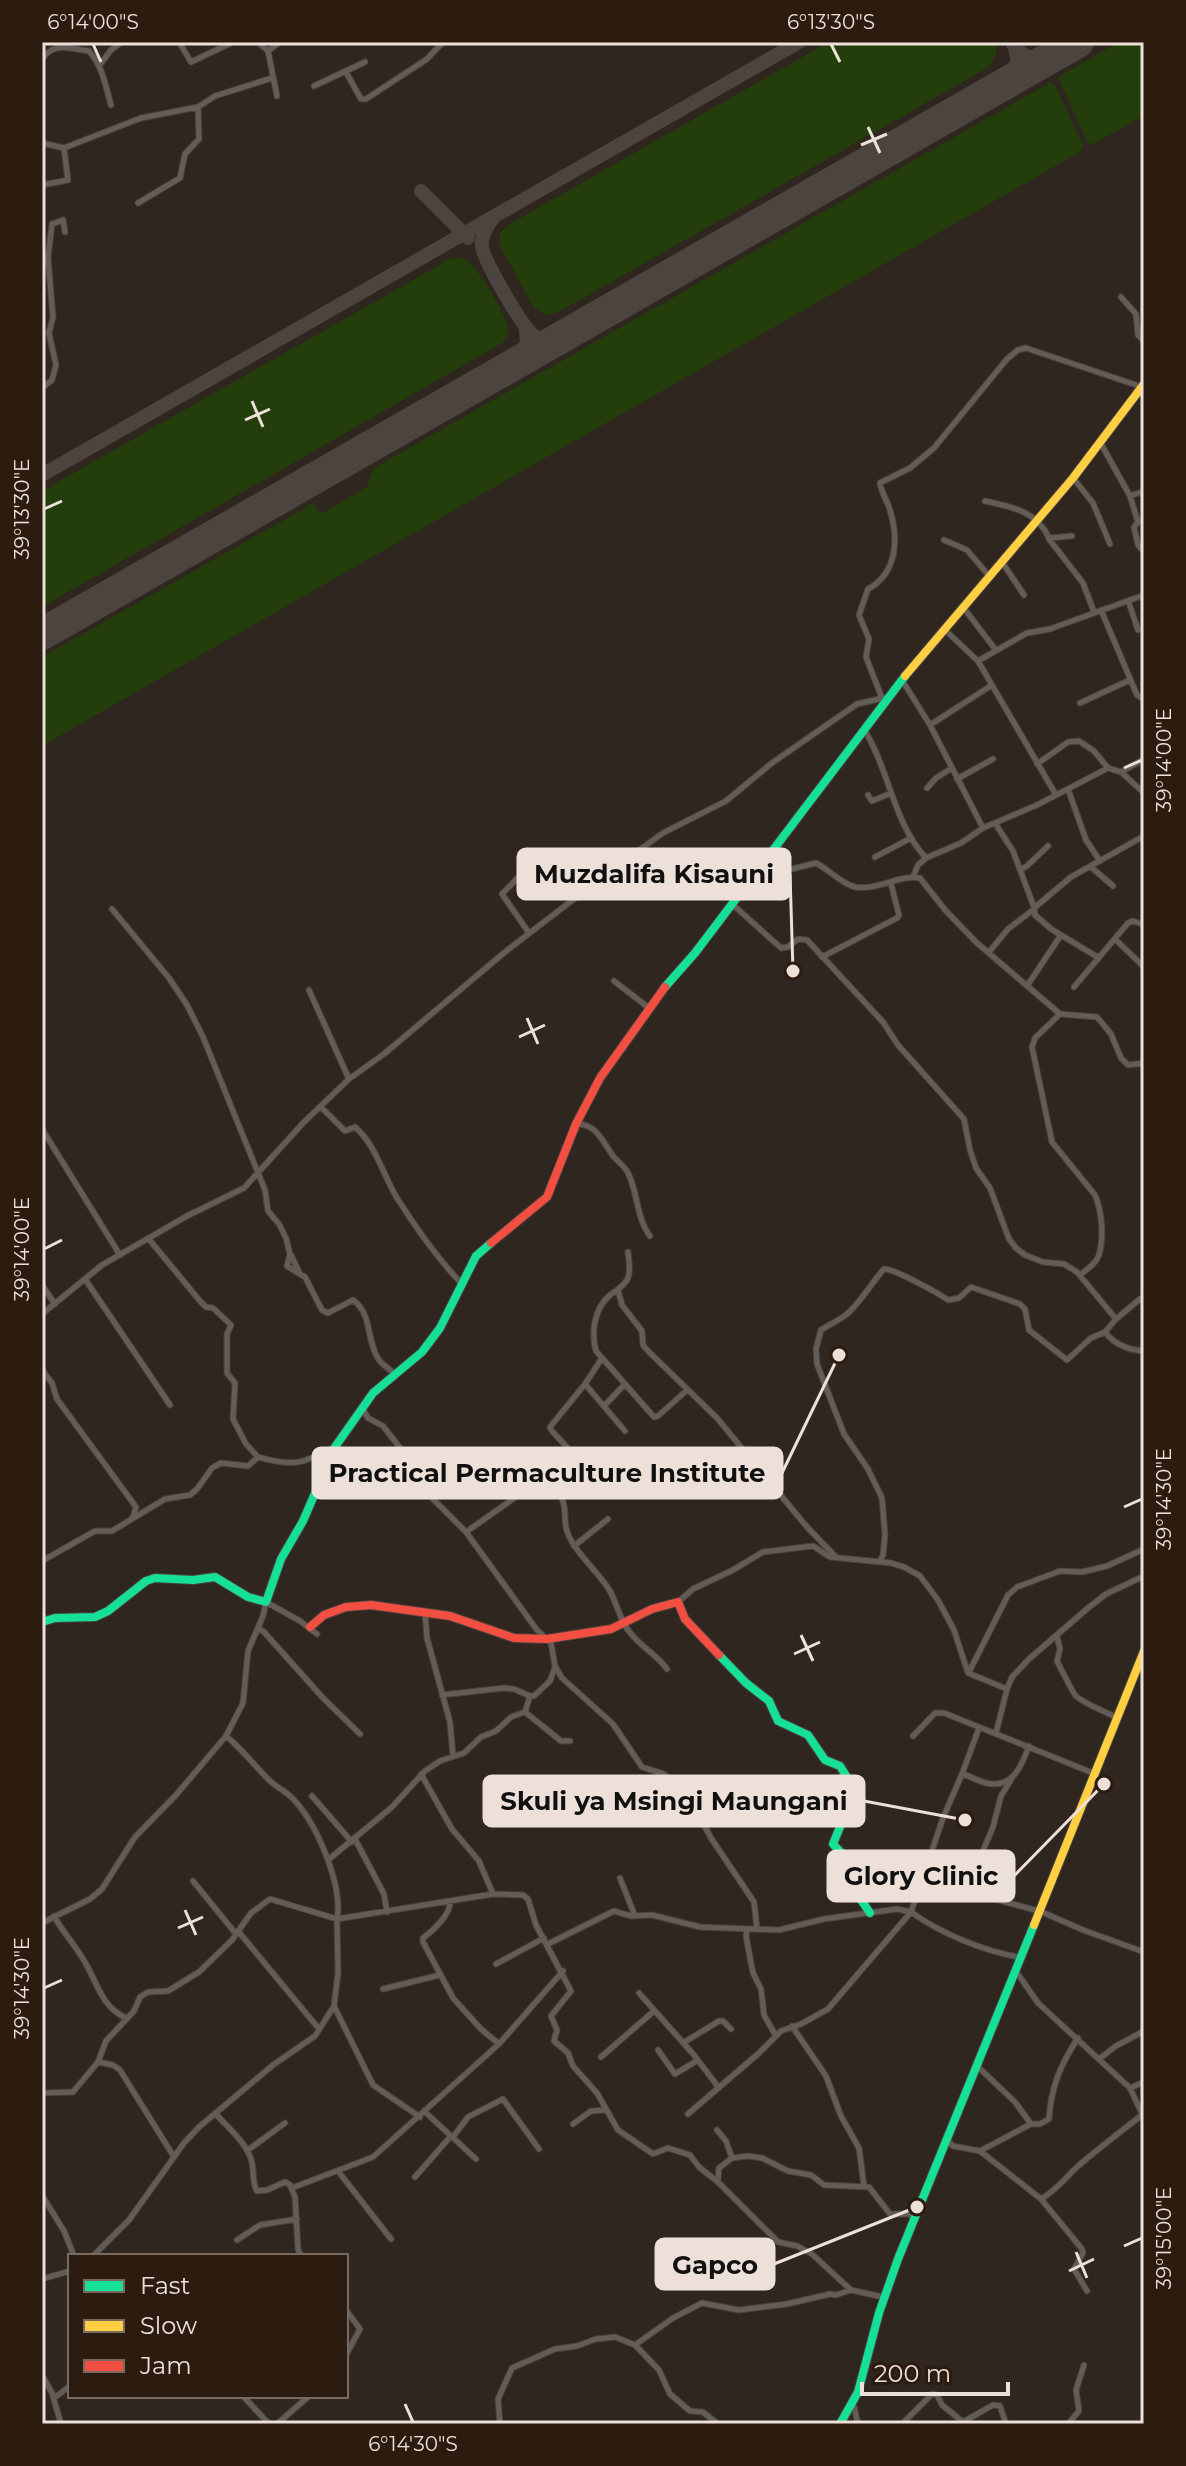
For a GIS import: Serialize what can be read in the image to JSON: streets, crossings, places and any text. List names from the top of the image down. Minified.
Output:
{"places":["Muzdalifa Kisauni","Practical Permaculture Institute","Glory Clinic","Skuli ya Msingi Maungani","Gapco"],"legend":["Fast","Slow","Jam"],"scale_bar":"200 m","coordinates":["6°14'00\"S","6°13'30\"S","39°13'30\"E","39°14'00\"E","39°14'30\"E","39°15'00\"E","6°14'30\"S"]}
